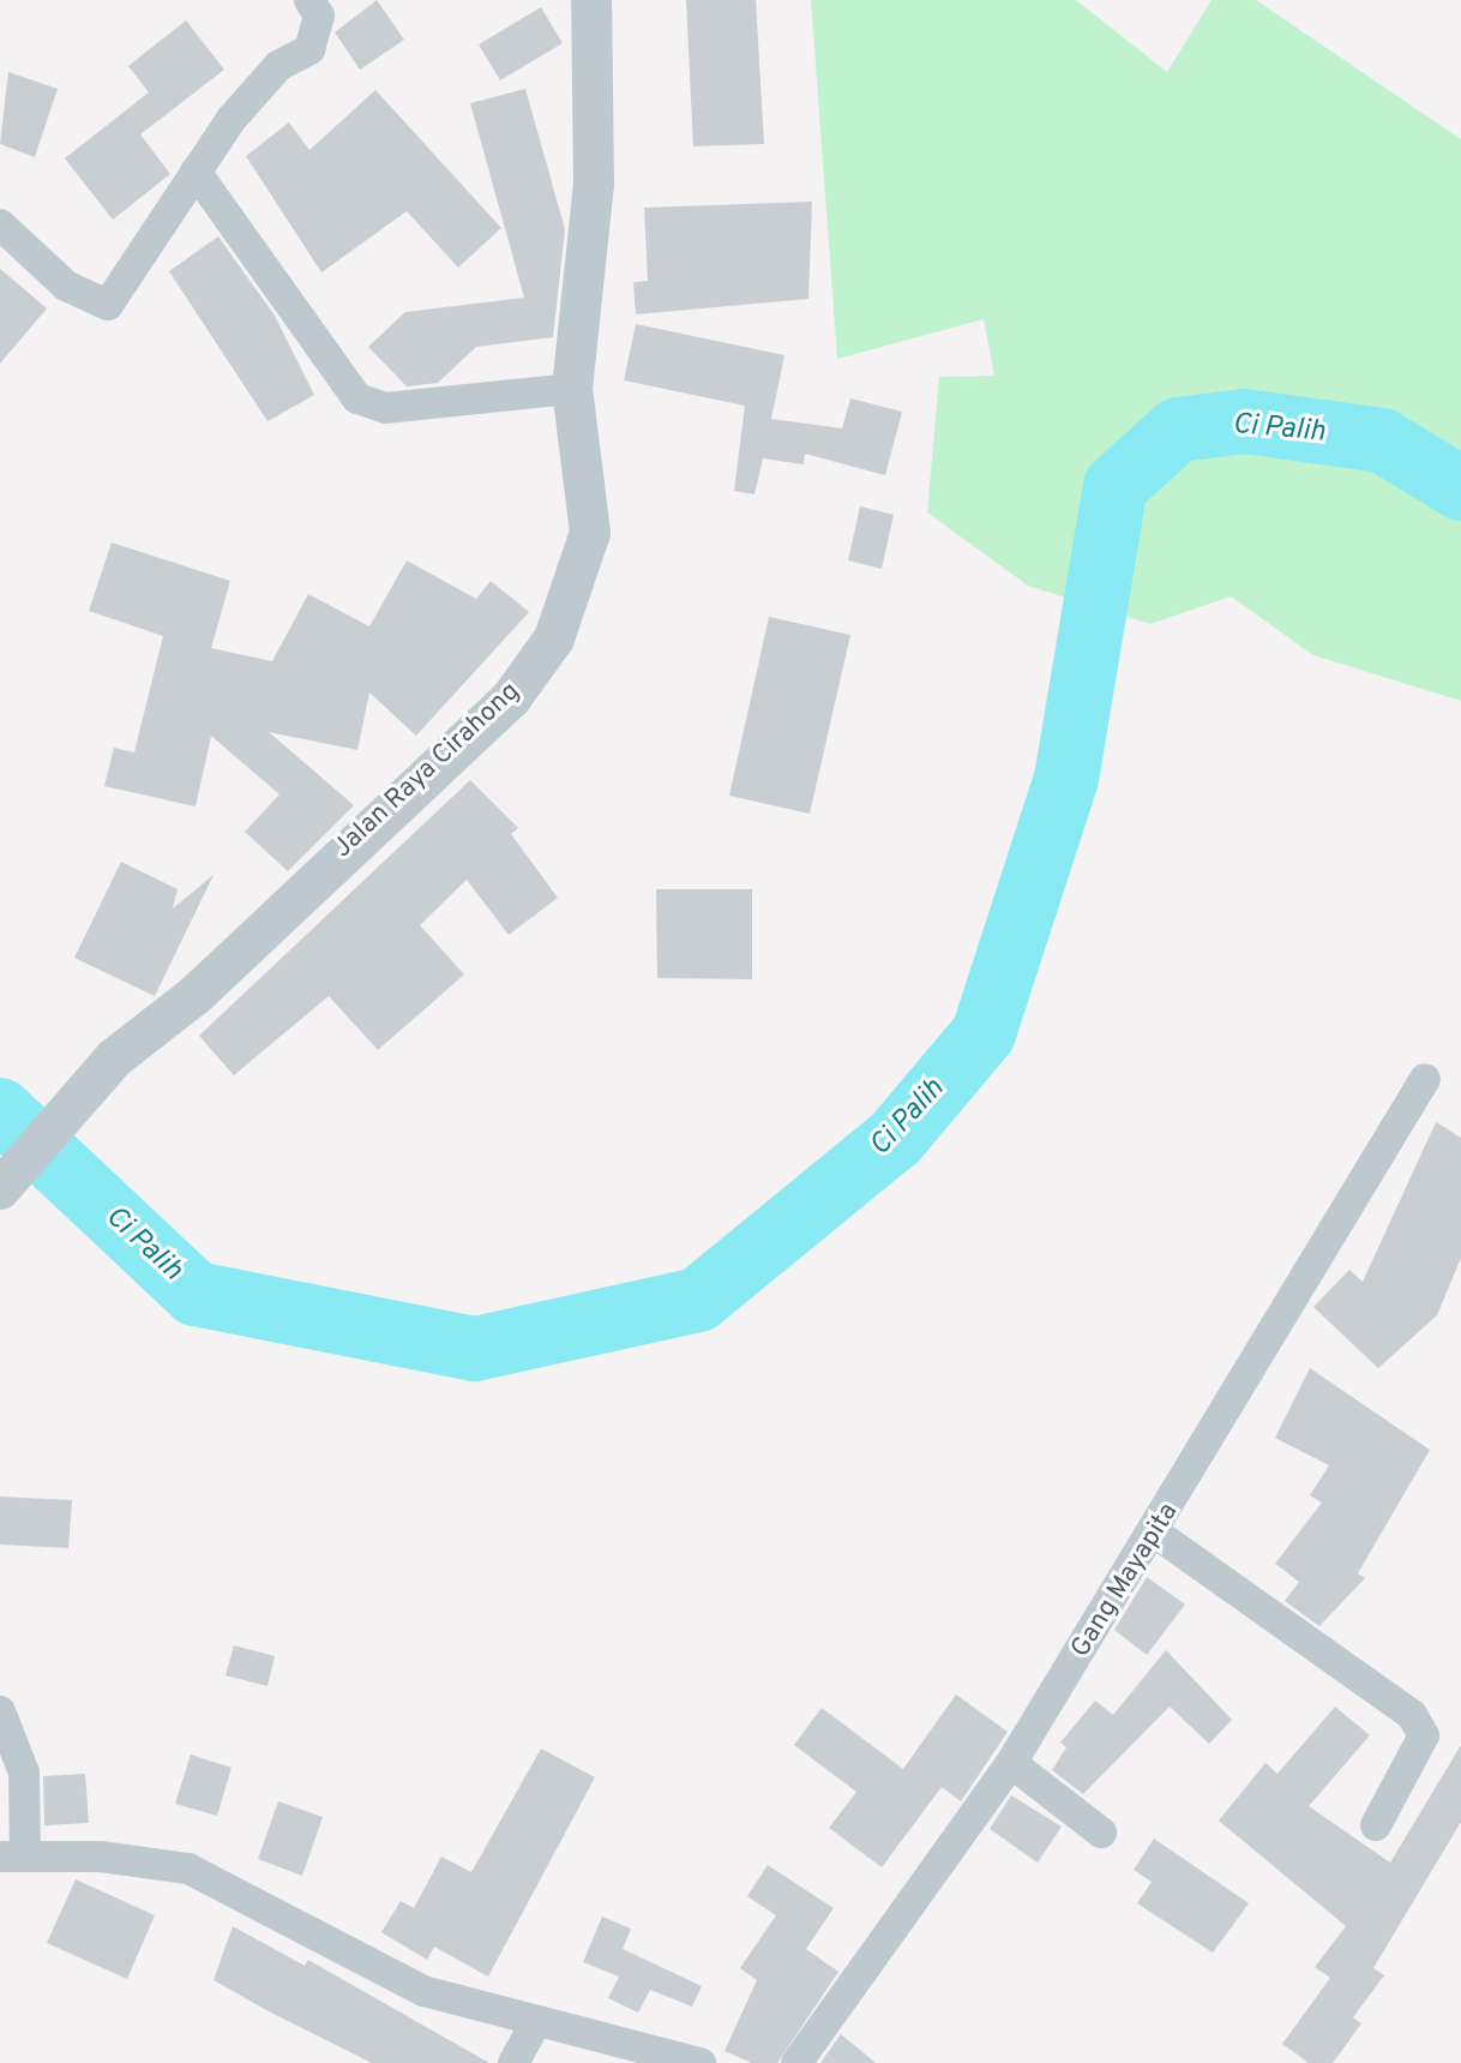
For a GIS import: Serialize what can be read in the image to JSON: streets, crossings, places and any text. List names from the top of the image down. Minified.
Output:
{"streets":{"street":["Jalan Raya Cirahong","Gang Mayapita"]},"water":["Ci Palih"]}
